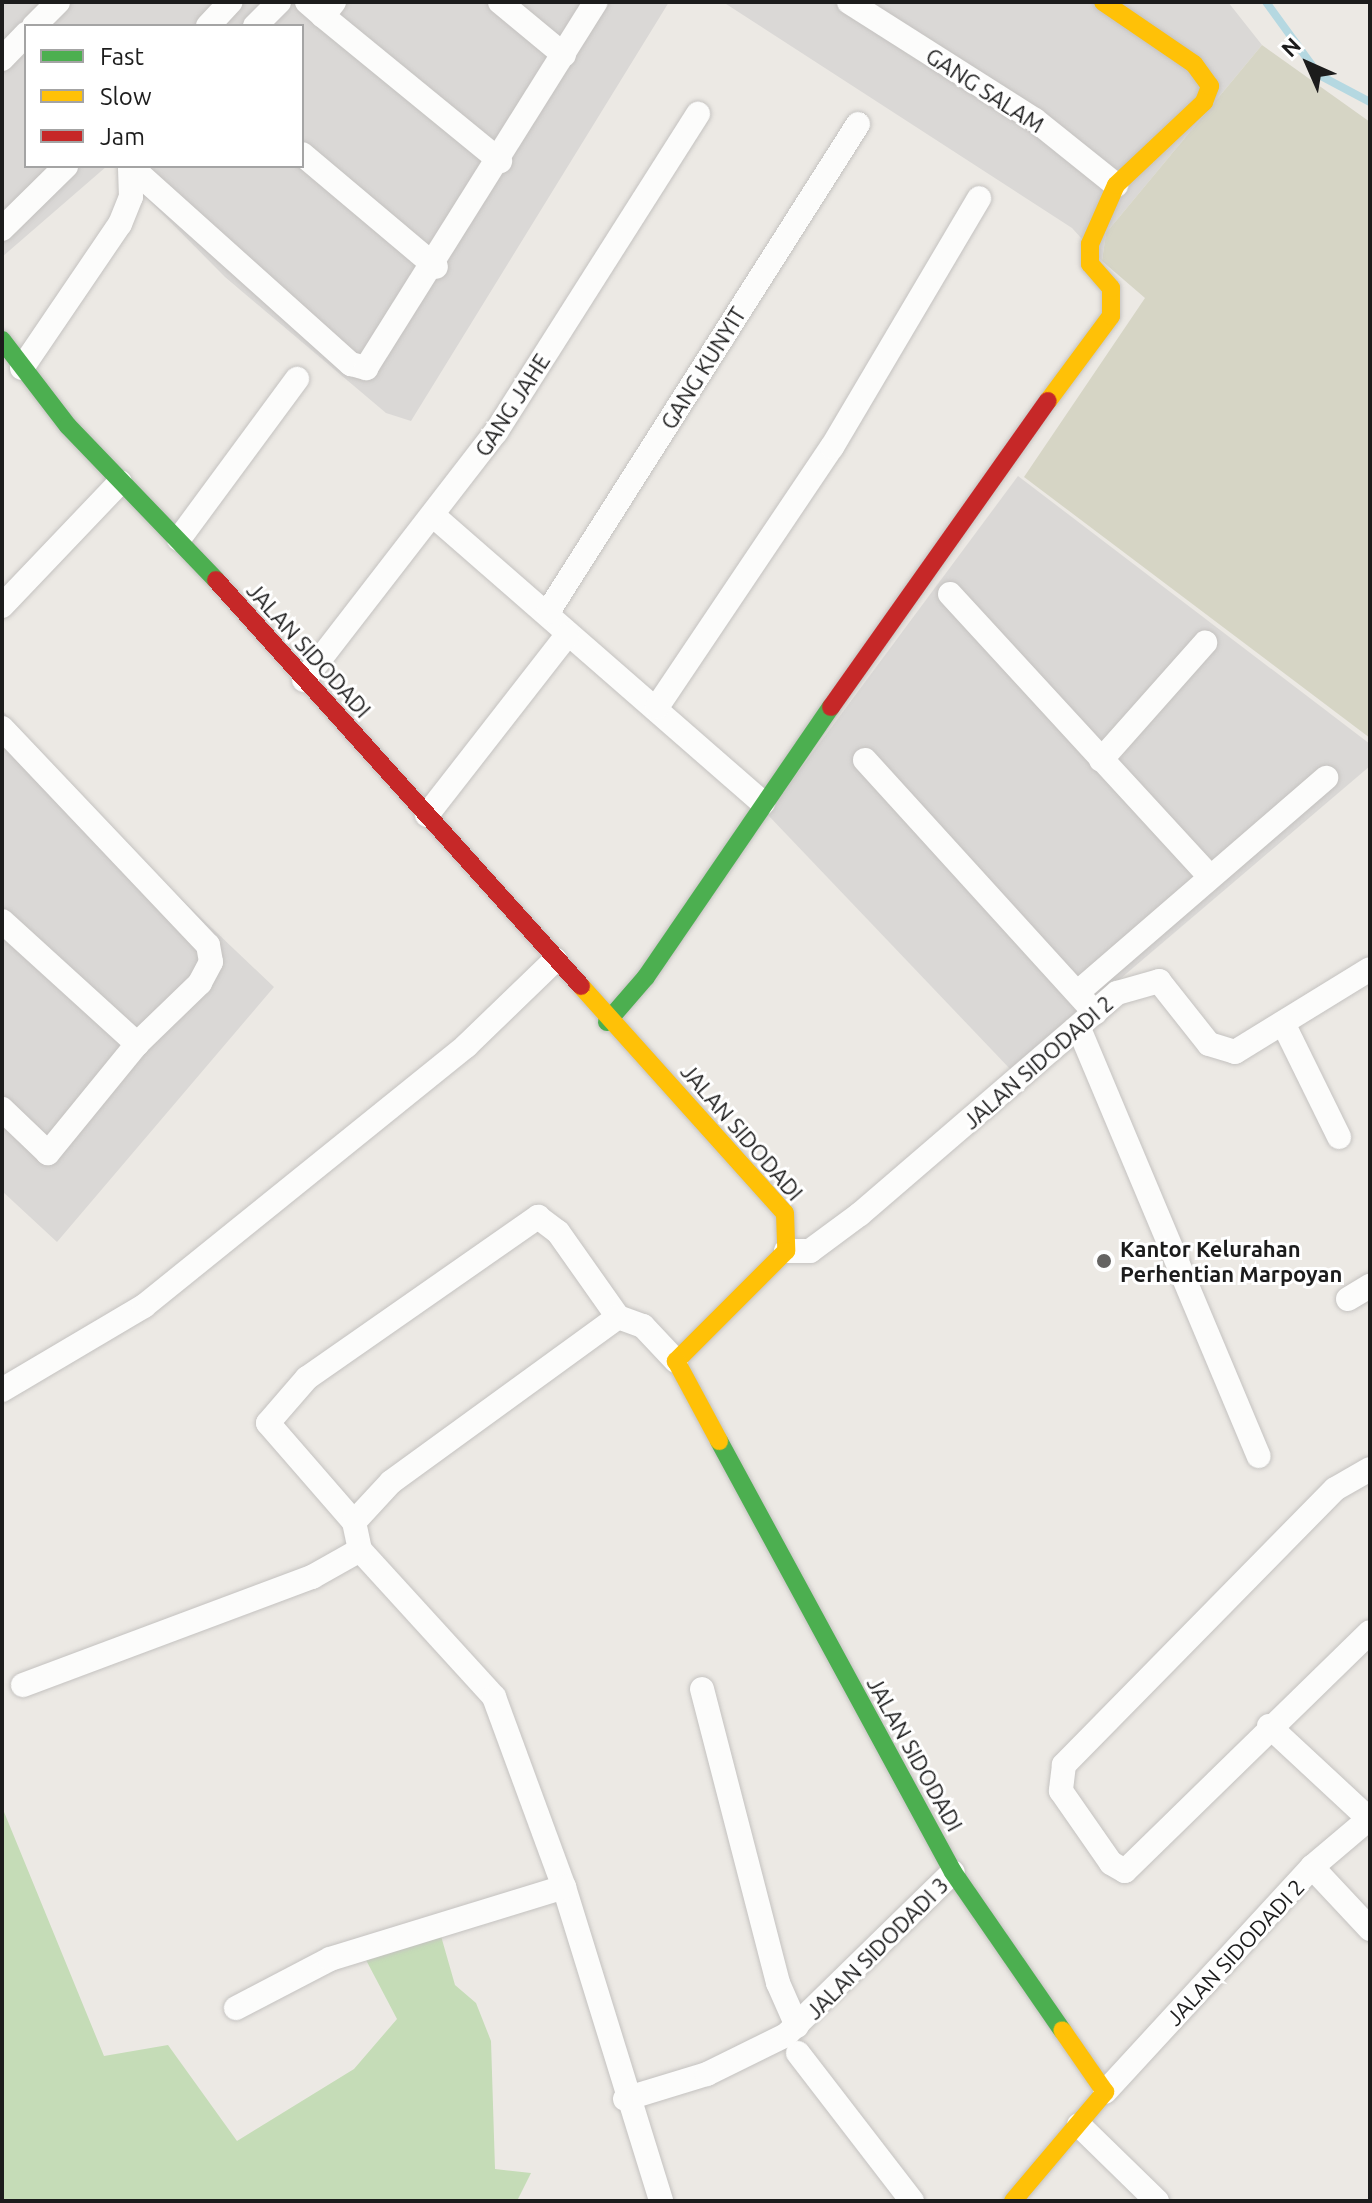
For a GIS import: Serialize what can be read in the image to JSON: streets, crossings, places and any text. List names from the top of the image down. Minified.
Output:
{"streets":{"street":["GANG SALAM","GANG KUNYIT","GANG JAHE","JALAN SIDODADI","JALAN SIDODADI 2","JALAN SIDODADI 3"]},"crossings":[["GANG JAHE","JALAN SIDODADI"],["JALAN SIDODADI","JALAN SIDODADI 2"],["JALAN SIDODADI","JALAN SIDODADI 3"]],"places":["Kantor Kelurahan Perhentian Marpoyan"],"legend":["Fast","Slow","Jam"],"north":"top left"}
